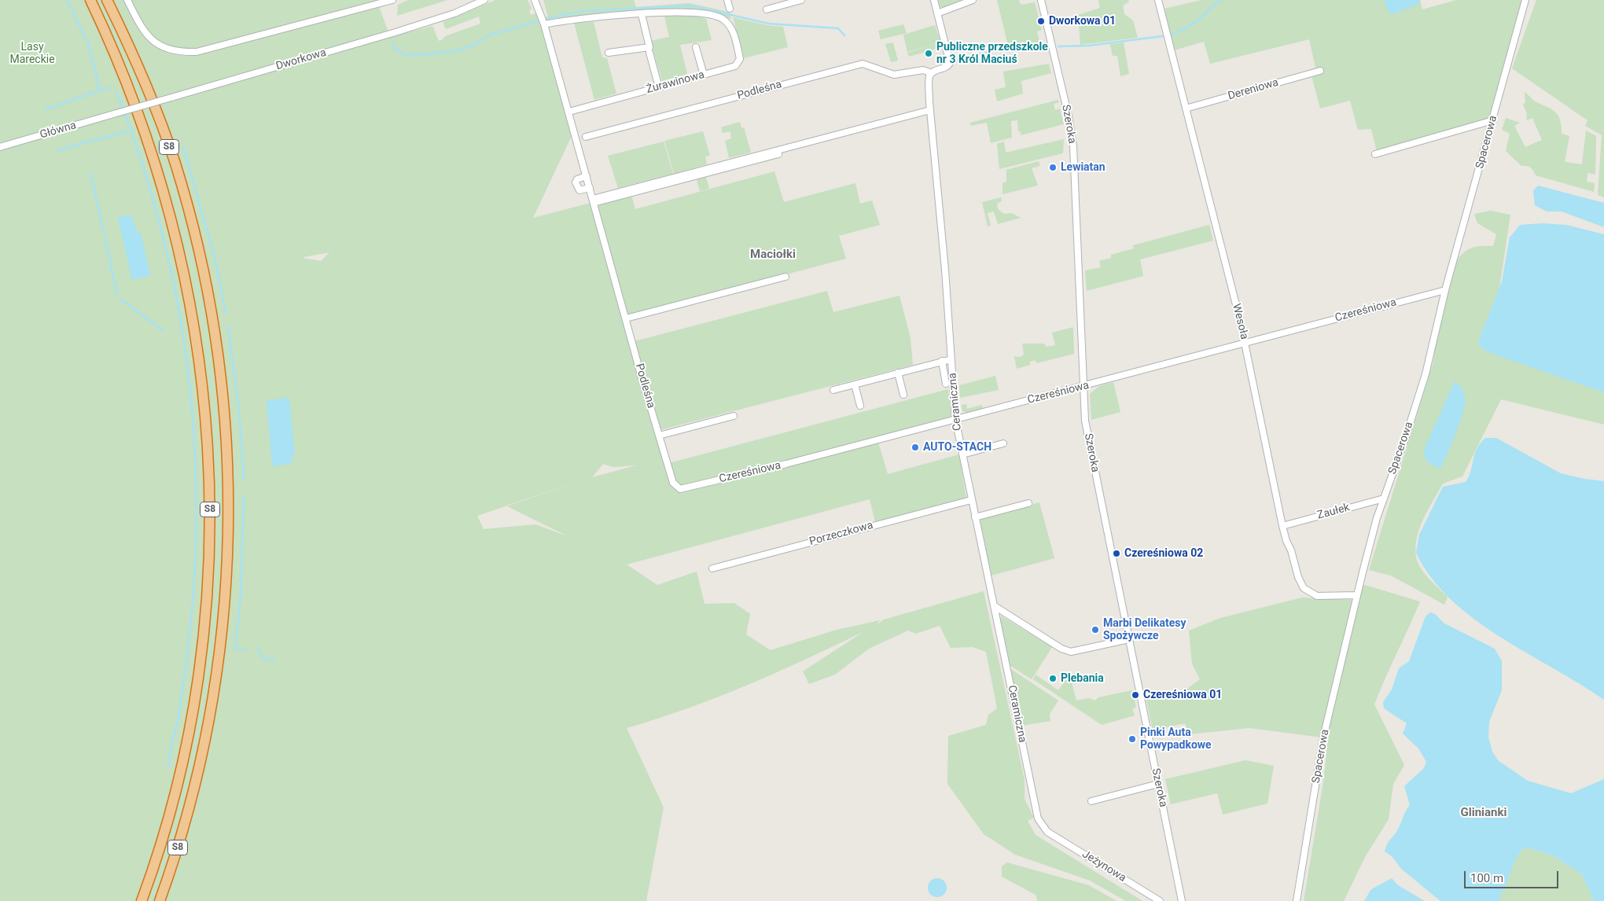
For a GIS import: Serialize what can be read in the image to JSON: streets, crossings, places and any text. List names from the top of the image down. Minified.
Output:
{"streets":{"highway":["S8"],"street":["Dworkowa","Żurawinowa","Dereniowa","Podleśna","Szeroka","Główna","Spacerowa","Czereśniowa","Wesoła","Ceramiczna","Zaułek","Porzeczkowa","Jeżynowa"]},"crossings":[["Dworkowa","Główna"],["Żurawinowa","Podleśna"],["Dereniowa","Wesoła"],["Podleśna","Czereśniowa"],["Podleśna","Ceramiczna"],["Szeroka","Czereśniowa"],["Spacerowa","Czereśniowa"],["Spacerowa","Wesoła"],["Spacerowa","Zaułek"],["Czereśniowa","Wesoła"],["Czereśniowa","Ceramiczna"],["Wesoła","Zaułek"],["Ceramiczna","Porzeczkowa"],["Ceramiczna","Jeżynowa"]],"districts":["Maciołki","Glinianki"],"parks":["Lasy Mareckie"],"places":["Dworkowa 01","Publiczne przedszkole nr 3 Król Maciuś","Lewiatan","AUTO-STACH","Czereśniowa 02","Marbi Delikatesy Spożywcze","Plebania","Czereśniowa 01","Pinki Auta Powypadkowe"],"scale_bar":"100 m"}
